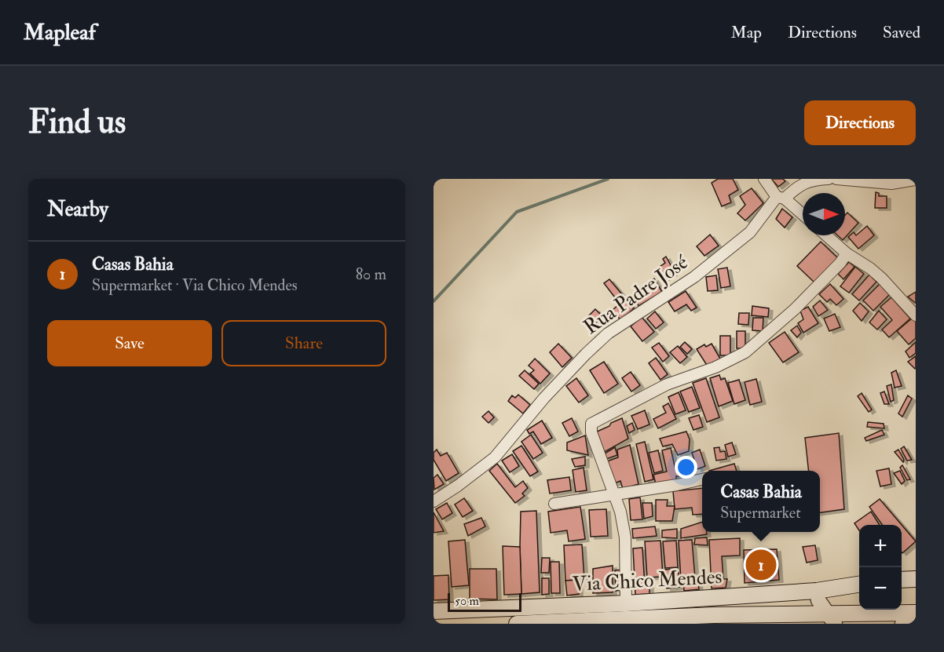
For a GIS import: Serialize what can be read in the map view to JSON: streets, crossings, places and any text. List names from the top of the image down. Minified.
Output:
{"streets":{"main road":["Via Chico Mendes"],"street":["Rua Padre José"]},"scale_bar":"50 m","north":"right","page":{"header":"Mapleaf","nav":["Map","Directions","Saved"],"buttons":["Directions",["Save","Share"]],"title":"Find us","heading":"Nearby","list":[{"mark":"1","name":"Casas Bahia","note":"Supermarket · Via Chico Mendes","value":"80 m"}],"popup":["Casas Bahia","Supermarket"],"map_buttons":["+","−"],"pins":"1","scale":"50 m"}}
